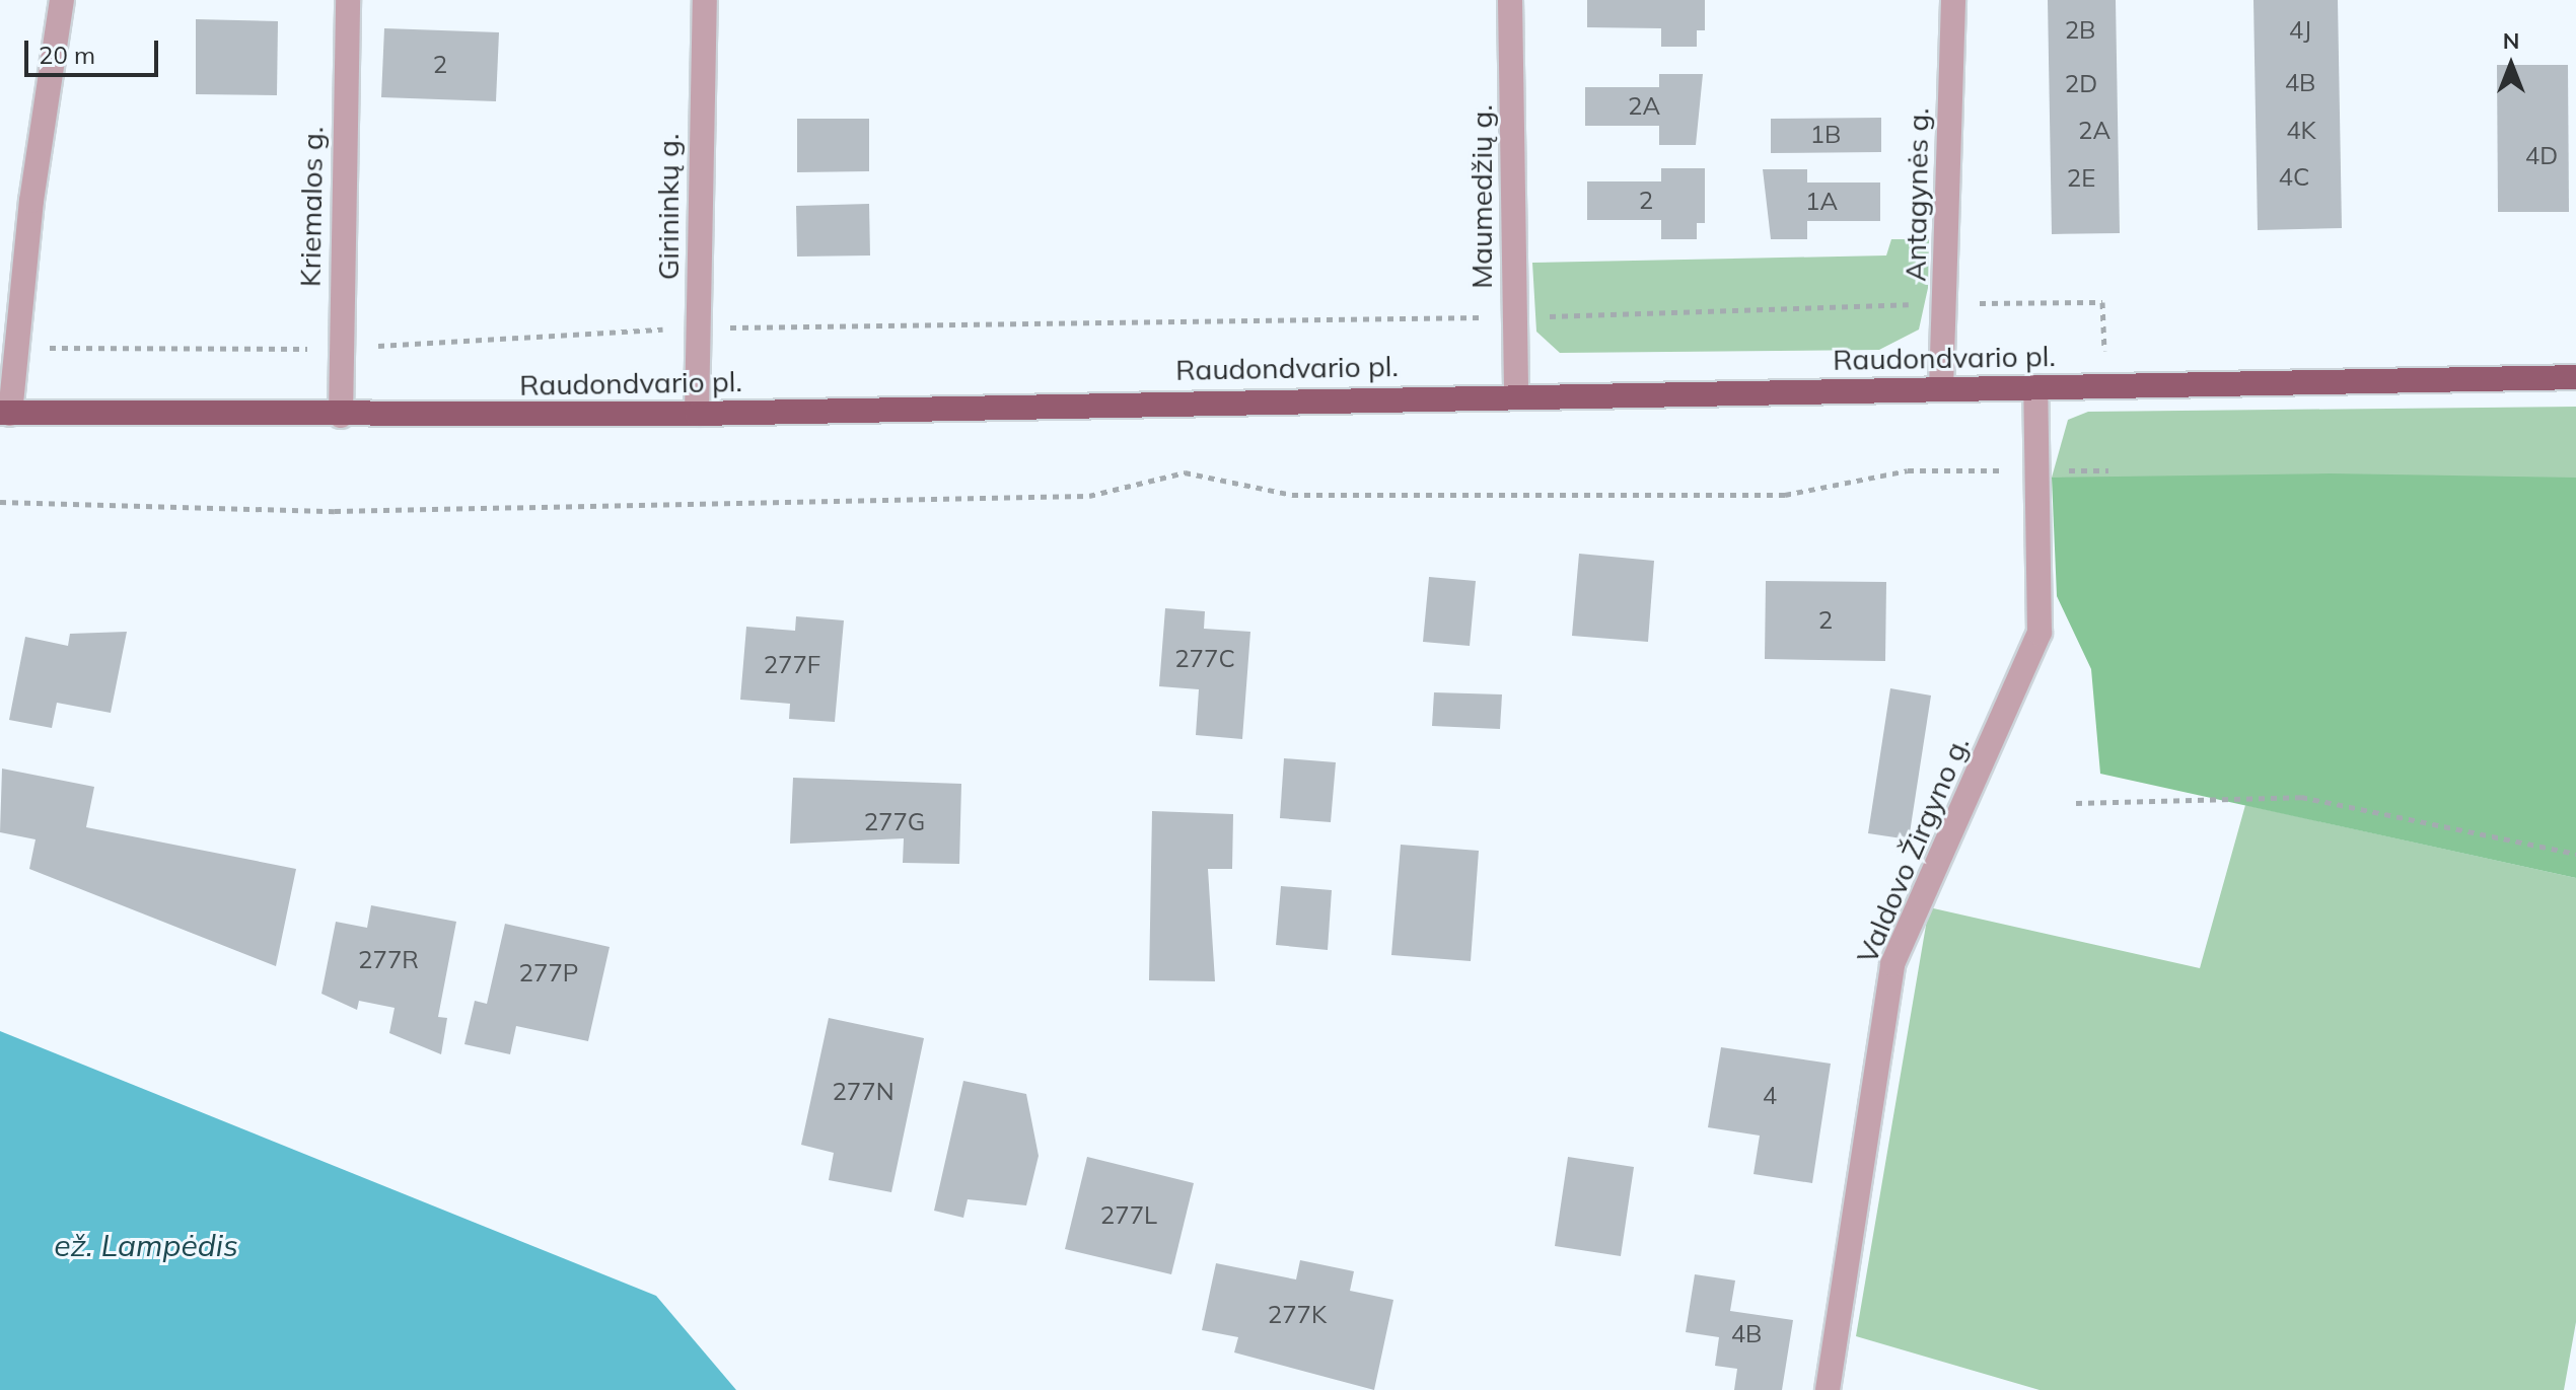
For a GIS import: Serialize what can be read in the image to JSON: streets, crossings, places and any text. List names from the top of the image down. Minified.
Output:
{"streets":{"main road":["Raudondvario pl."],"street":["Antagynės g.","Maumedžių g.","Kriemalos g.","Girininkų g.","Valdovo Žirgyno g."]},"crossings":[["Antagynės g.","Raudondvario pl."],["Maumedžių g.","Raudondvario pl."],["Kriemalos g.","Raudondvario pl."],["Girininkų g.","Raudondvario pl."],["Raudondvario pl.","Valdovo Žirgyno g."]],"water":["ež. Lampėdis"],"house_numbers":["2B","4J","2","4B","2D","2A","2A","4K","1B","4D","4C","2E","2","1A","2","277C","277F","277G","277R","277P","277N","4","277L","277K","4B"],"scale_bar":"20 m","north":"top"}
